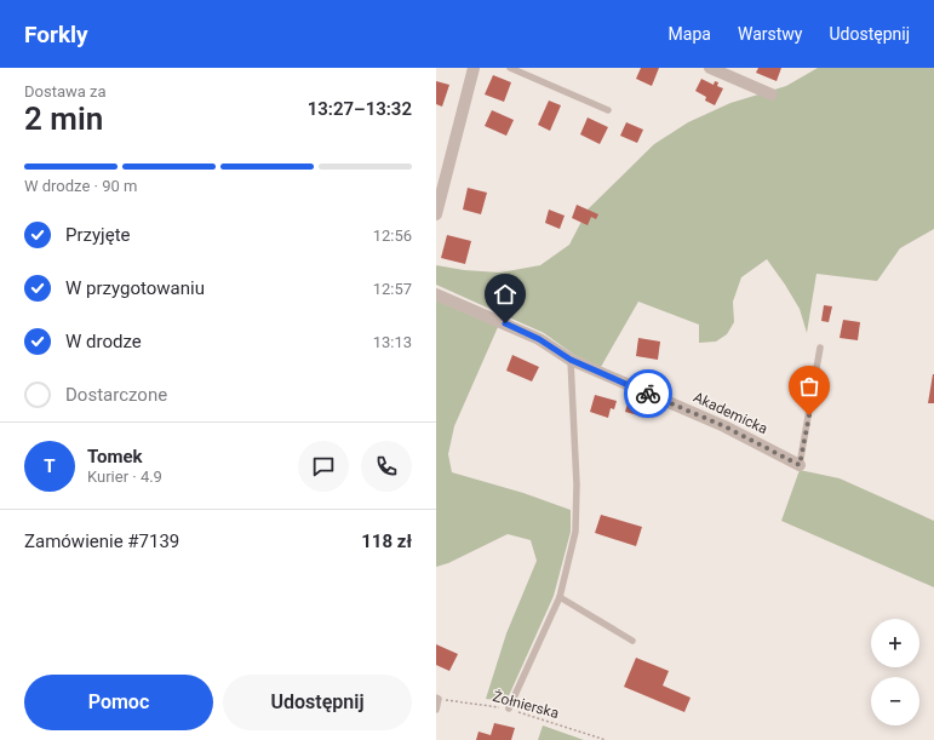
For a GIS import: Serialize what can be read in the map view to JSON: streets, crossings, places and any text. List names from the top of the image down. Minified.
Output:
{"streets":{"street":["Akademicka"],"path":["Żołnierska"]},"page":{"header":"Forkly","nav":["Mapa","Warstwy","Udostępnij"],"heading":["2 min","Dostawa za","13:27–13:32"],"panel":["Tomek","Kurier · 4.9","Zamówienie #7139","118 zł"],"bar":"W drodze · 90 m","list":[["Przyjęte","12:56"],["W przygotowaniu","12:57"],["W drodze","13:13"],"Dostarczone"],"round":"T","map_buttons":["+","−"],"buttons":["Pomoc","Udostępnij"]}}
